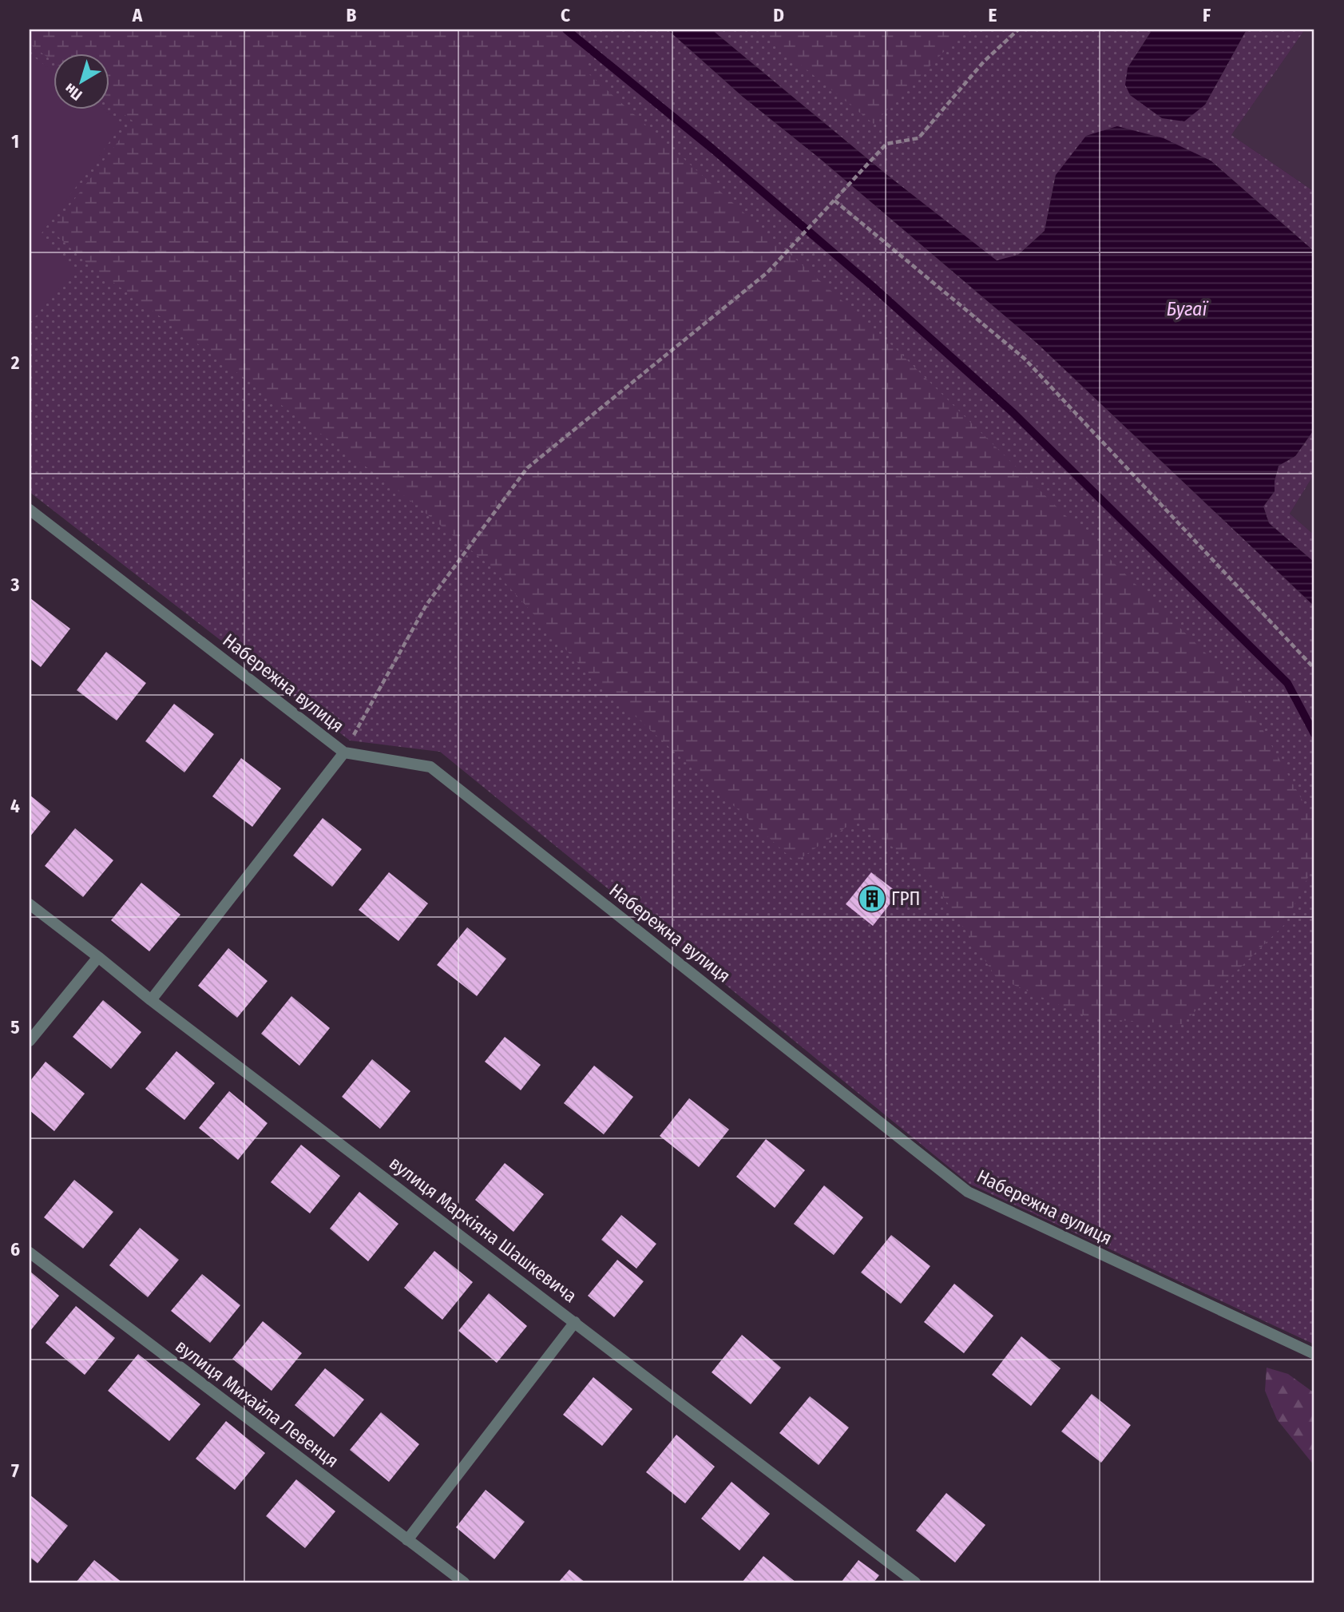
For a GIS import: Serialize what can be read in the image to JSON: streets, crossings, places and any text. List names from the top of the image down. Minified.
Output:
{"streets":{"street":["Набережна вулиця","вулиця Маркіяна Шашкевича","вулиця Михайла Левенця"]},"water":["Бугаї"],"places":{"building":["ГРП"]},"north":"bottom left","grid":{"columns":["A","B","C","D","E","F"],"rows":["1","2","3","4","5","6","7"]}}
